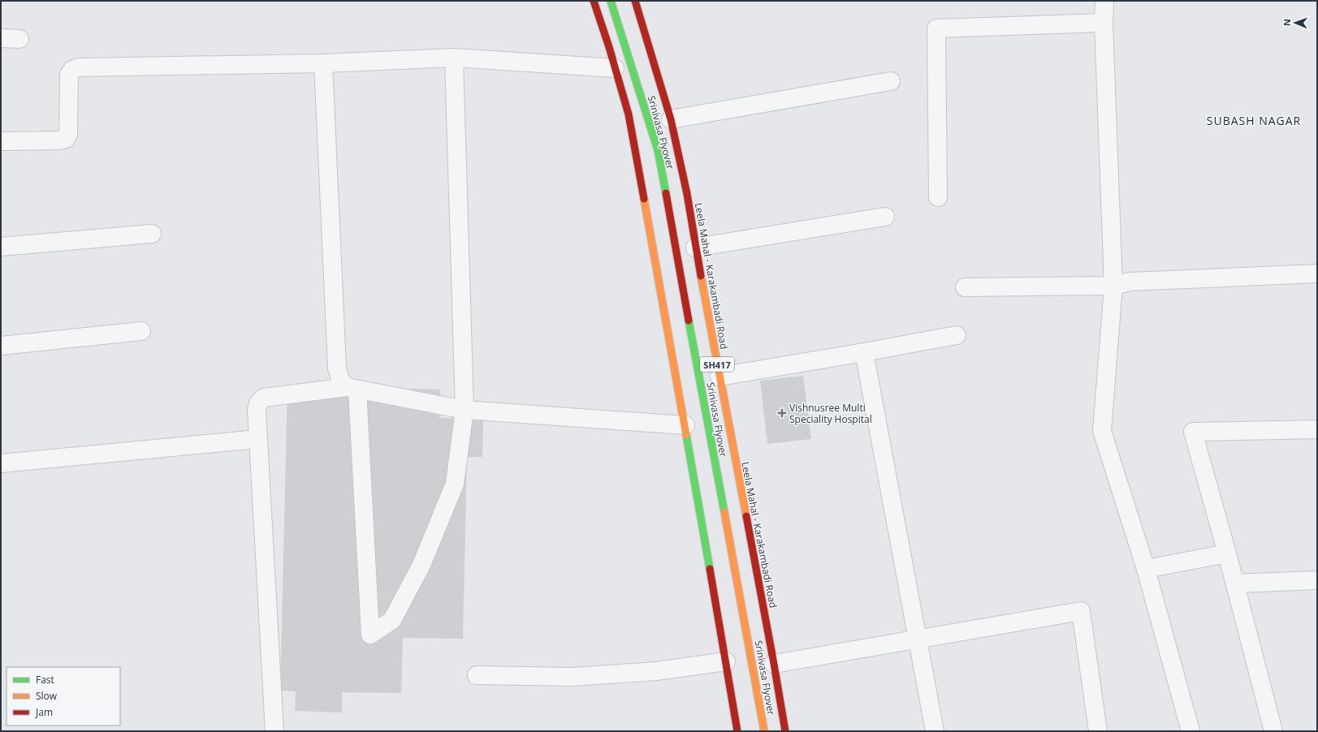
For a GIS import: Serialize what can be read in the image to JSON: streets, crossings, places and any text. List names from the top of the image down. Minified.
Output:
{"streets":{"main road":["Srinivasa Flyover","Leela Mahal - Karakambadi Road","SH417"]},"districts":["SUBASH NAGAR"],"places":{"health":["Vishnusree Multi Speciality Hospital"]},"legend":["Fast","Slow","Jam"],"north":"left"}
